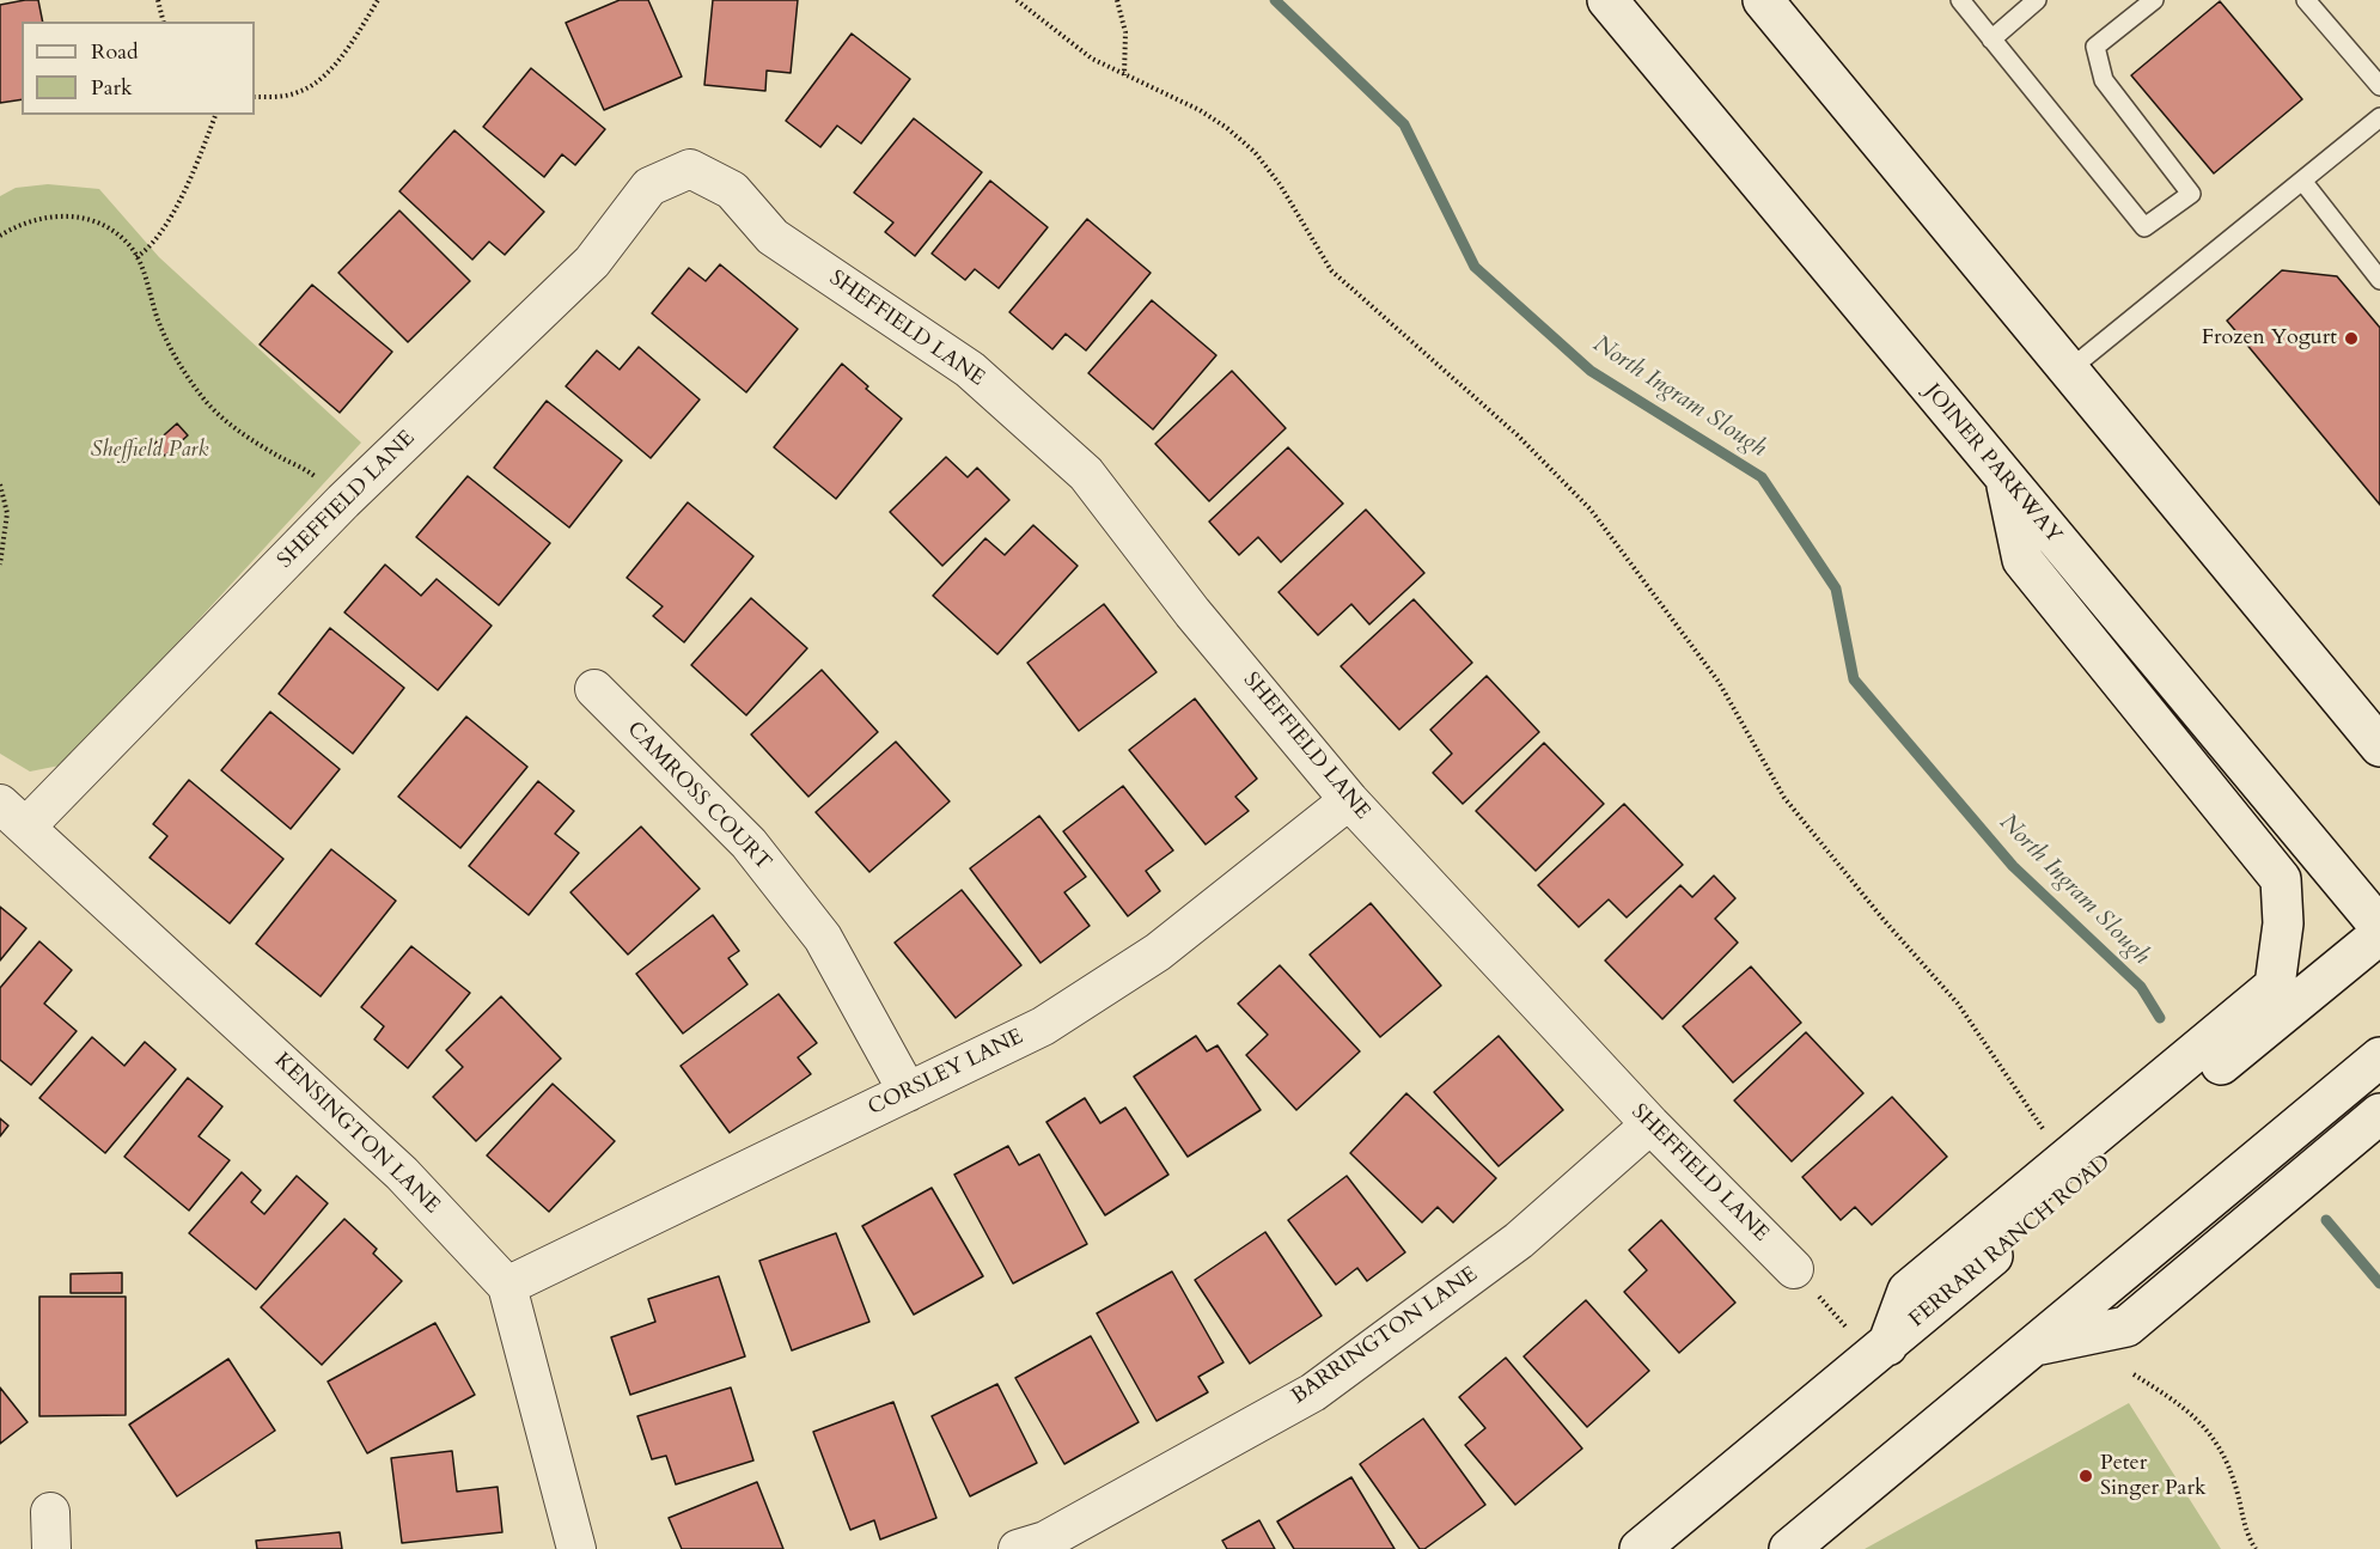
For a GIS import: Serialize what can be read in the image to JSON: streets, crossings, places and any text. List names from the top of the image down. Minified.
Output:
{"streets":{"main road":["JOINER PARKWAY","FERRARI RANCH ROAD"],"street":["SHEFFIELD LANE","CAMROSS COURT","CORSLEY LANE","KENSINGTON LANE","BARRINGTON LANE"]},"crossings":[["SHEFFIELD LANE","CORSLEY LANE"],["SHEFFIELD LANE","KENSINGTON LANE"],["SHEFFIELD LANE","BARRINGTON LANE"],["CAMROSS COURT","CORSLEY LANE"],["CORSLEY LANE","KENSINGTON LANE"]],"water":["North Ingram Slough"],"parks":["Sheffield Park"],"places":["Frozen Yogurt","Peter Singer Park"],"legend":["Road","Park"]}
